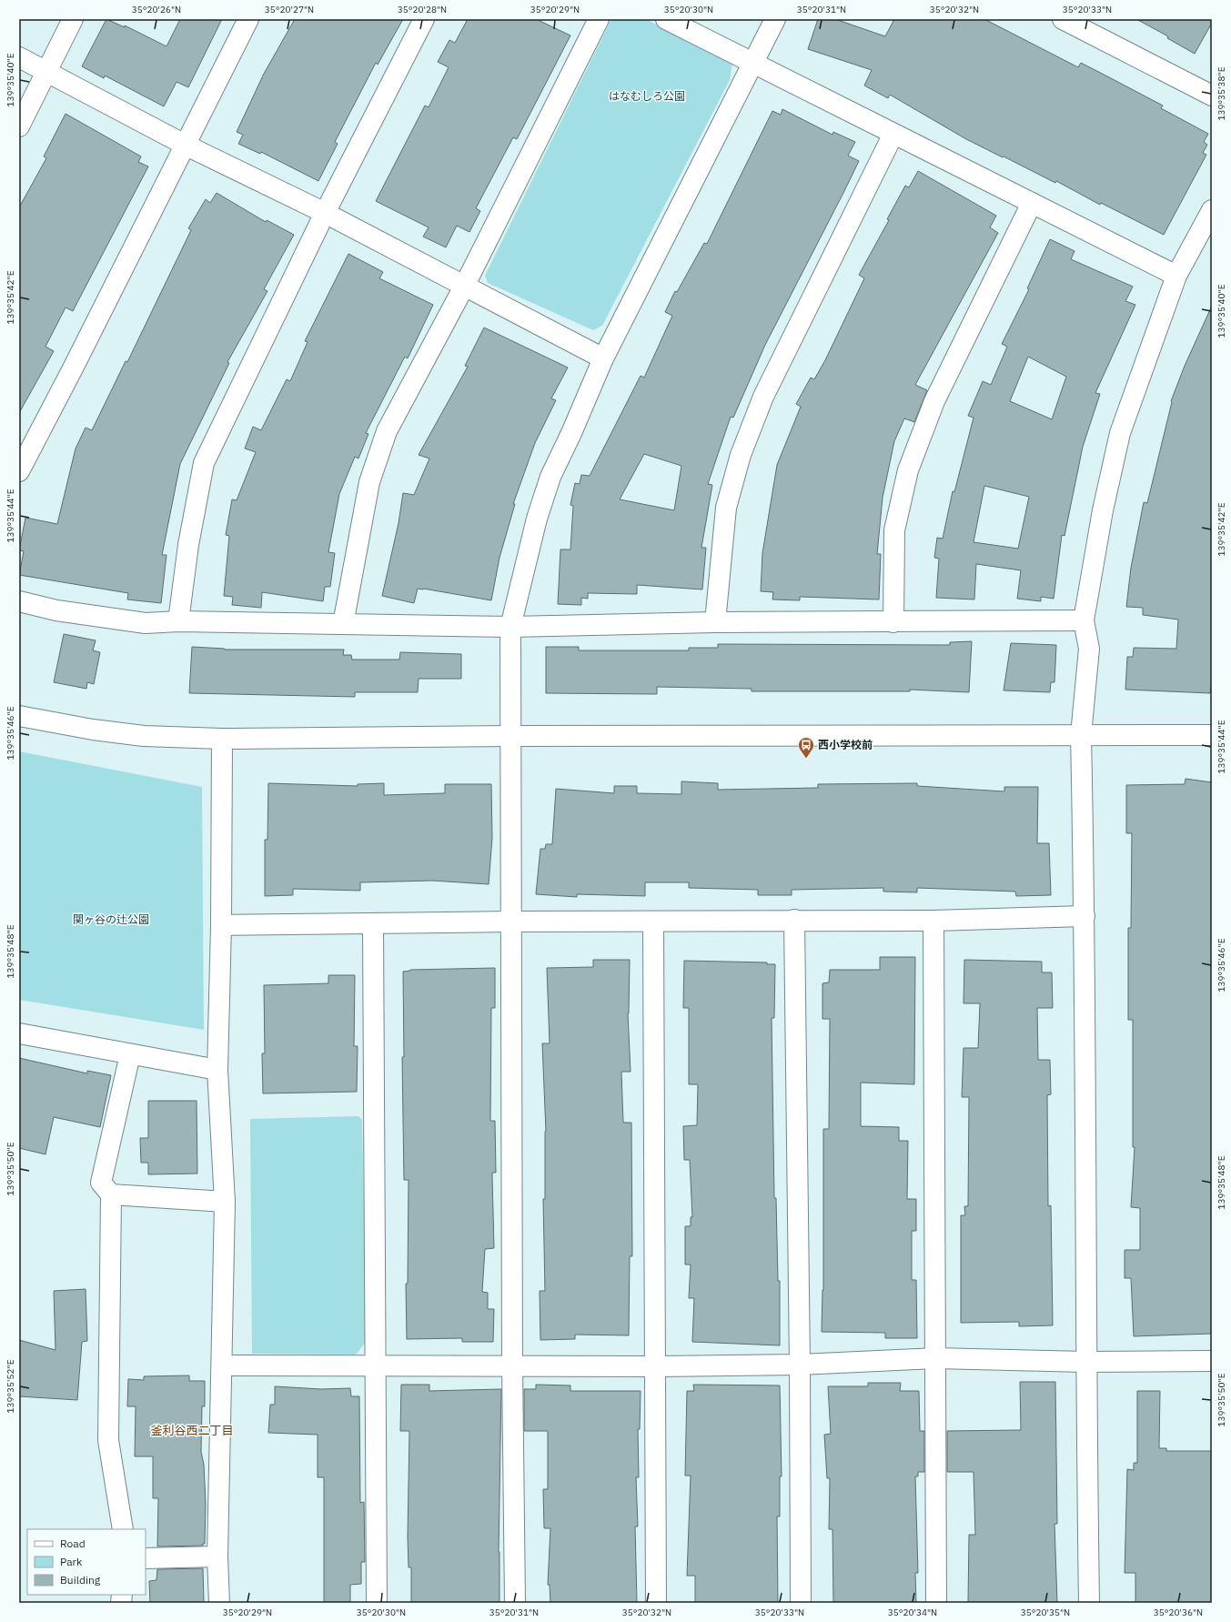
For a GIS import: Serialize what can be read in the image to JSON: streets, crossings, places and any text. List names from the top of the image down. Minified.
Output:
{"districts":["釜利谷西二丁目"],"parks":["はなむしろ公園","関ヶ谷の辻公園"],"places":{"bus stop":["西小学校前"]},"legend":["Road","Park","Building"],"coordinates":["35°20'26\"N","35°20'27\"N","35°20'28\"N","35°20'29\"N","35°20'30\"N","35°20'31\"N","35°20'32\"N","35°20'33\"N","139°35'40\"E","139°35'38\"E","139°35'42\"E","139°35'44\"E","139°35'46\"E","139°35'48\"E","139°35'50\"E","139°35'52\"E","35°20'34\"N","35°20'35\"N","35°20'36\"N"]}
